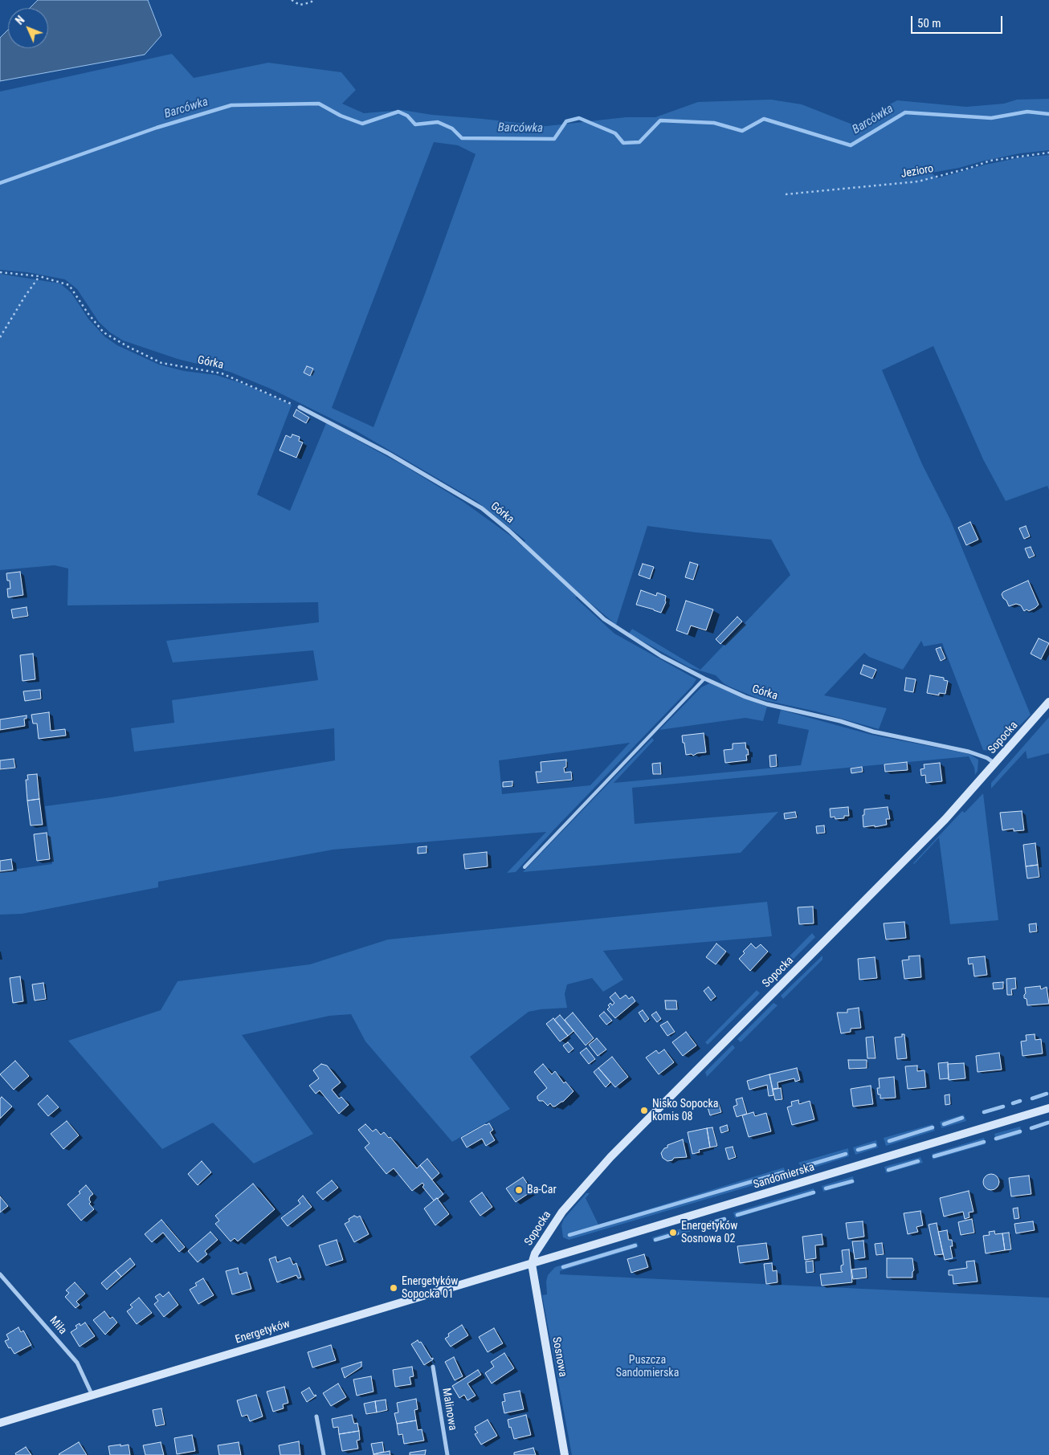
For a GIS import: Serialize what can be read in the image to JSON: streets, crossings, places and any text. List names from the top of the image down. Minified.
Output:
{"streets":{"main road":["Sopocka","Sandomierska","Energetyków","Sosnowa"],"street":["Górka","Miła","Malinowa"],"path":["Jezioro"]},"crossings":[["Górka","Sopocka"],["Sopocka","Sandomierska"],["Sopocka","Energetyków"],["Sopocka","Sosnowa"],["Sandomierska","Energetyków"],["Sandomierska","Sosnowa"],["Miła","Energetyków"],["Energetyków","Sosnowa"]],"water":["Barcówka"],"parks":["Puszcza Sandomierska"],"places":["Nisko Sopocka komis 08","Ba-Car","Energetyków Sosnowa 02","Energetyków Sopocka 01"],"scale_bar":"50 m","north":"top left"}
